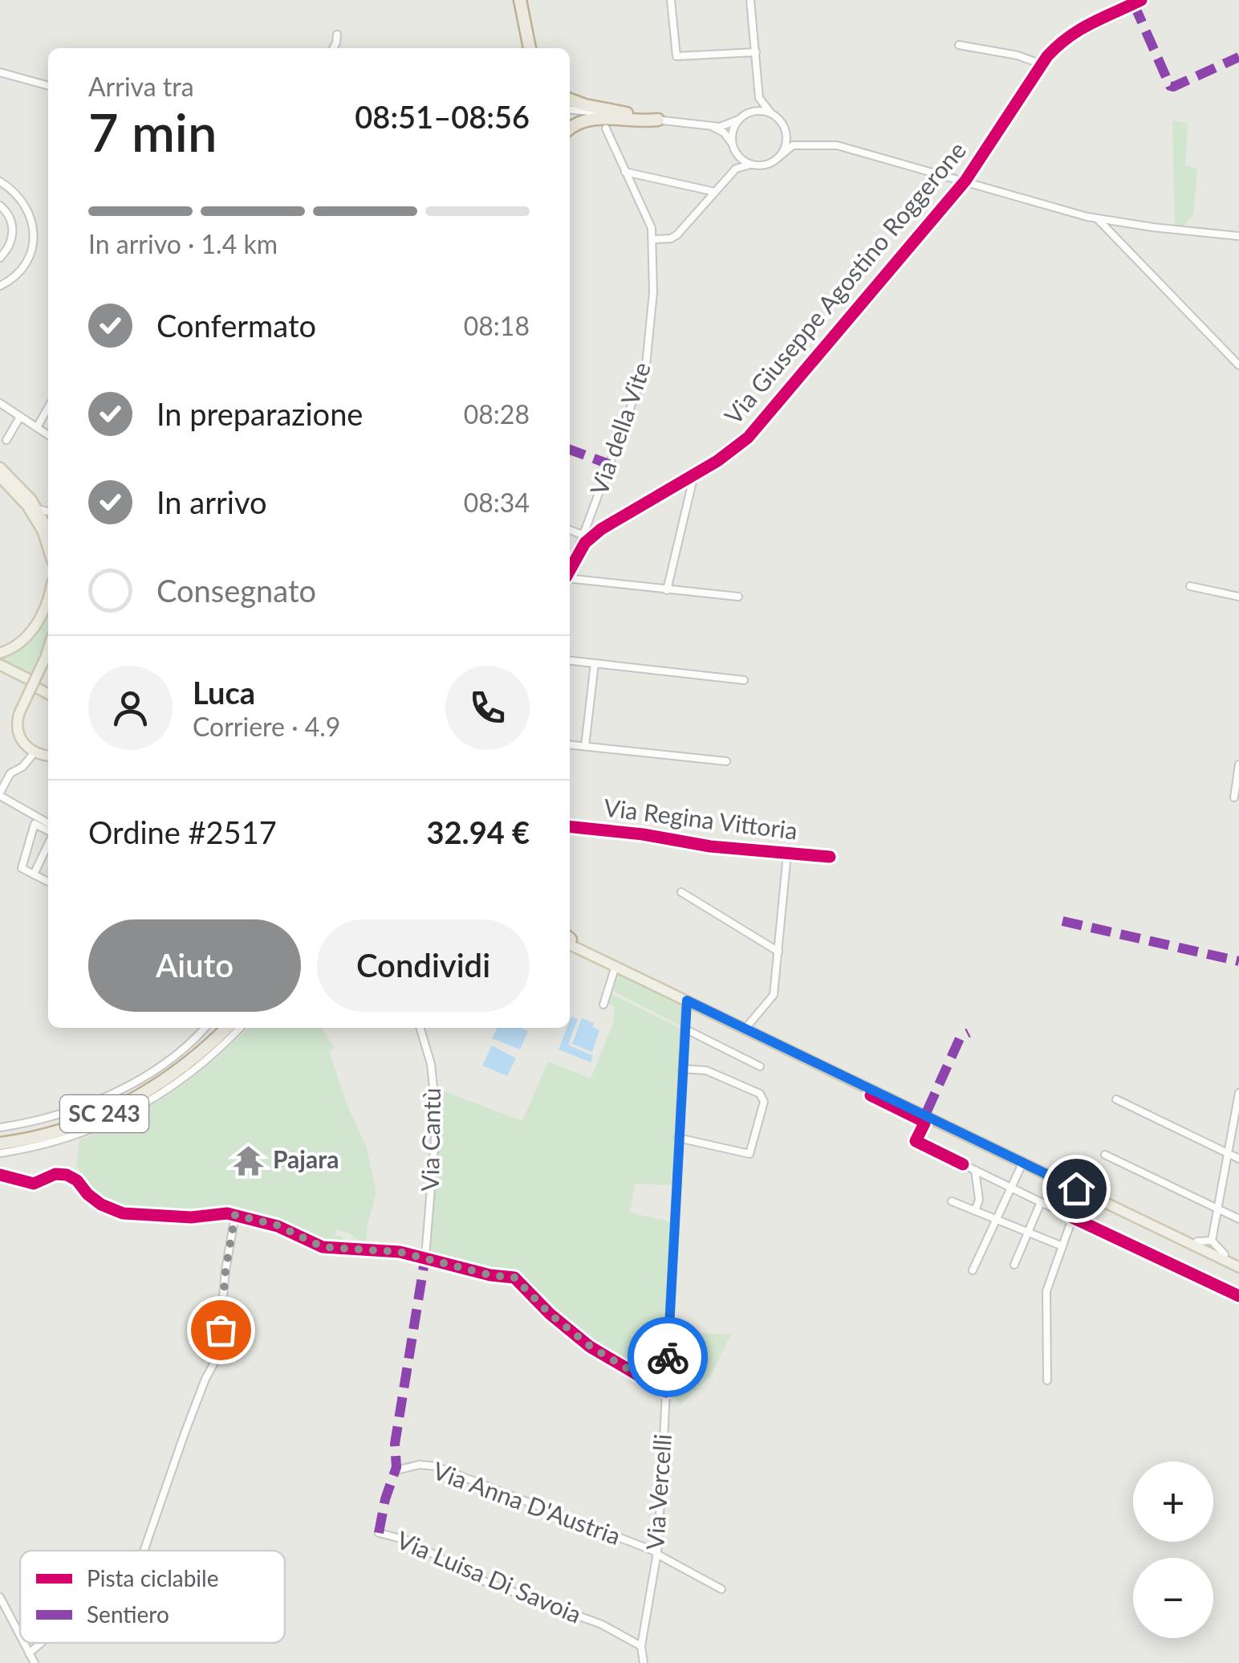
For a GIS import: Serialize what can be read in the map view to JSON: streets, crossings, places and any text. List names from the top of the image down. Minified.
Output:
{"streets":{"highway":["SC 243"],"street":["Via Giuseppe Agostino Roggerone","Via della Vite","Via Regina Vittoria","Via Cantù","Via Vercelli","Via Anna D'Austria","Via Luisa Di Savoia"]},"crossings":[["Via Giuseppe Agostino Roggerone","Via della Vite"],["Via Vercelli","Via Anna D'Austria"],["Via Vercelli","Via Luisa Di Savoia"]],"places":{"temple":["Pajara"]},"legend":["Pista ciclabile","Sentiero"],"page":{"heading":["7 min","Arriva tra","08:51–08:56"],"panel":["Luca","Corriere · 4.9","Ordine #2517","32.94 €"],"bar":"In arrivo · 1.4 km","list":[["Confermato","08:18"],["In preparazione","08:28"],["In arrivo","08:34"],"Consegnato"],"buttons":["Aiuto","Condividi"],"map_buttons":["+","−"]}}
